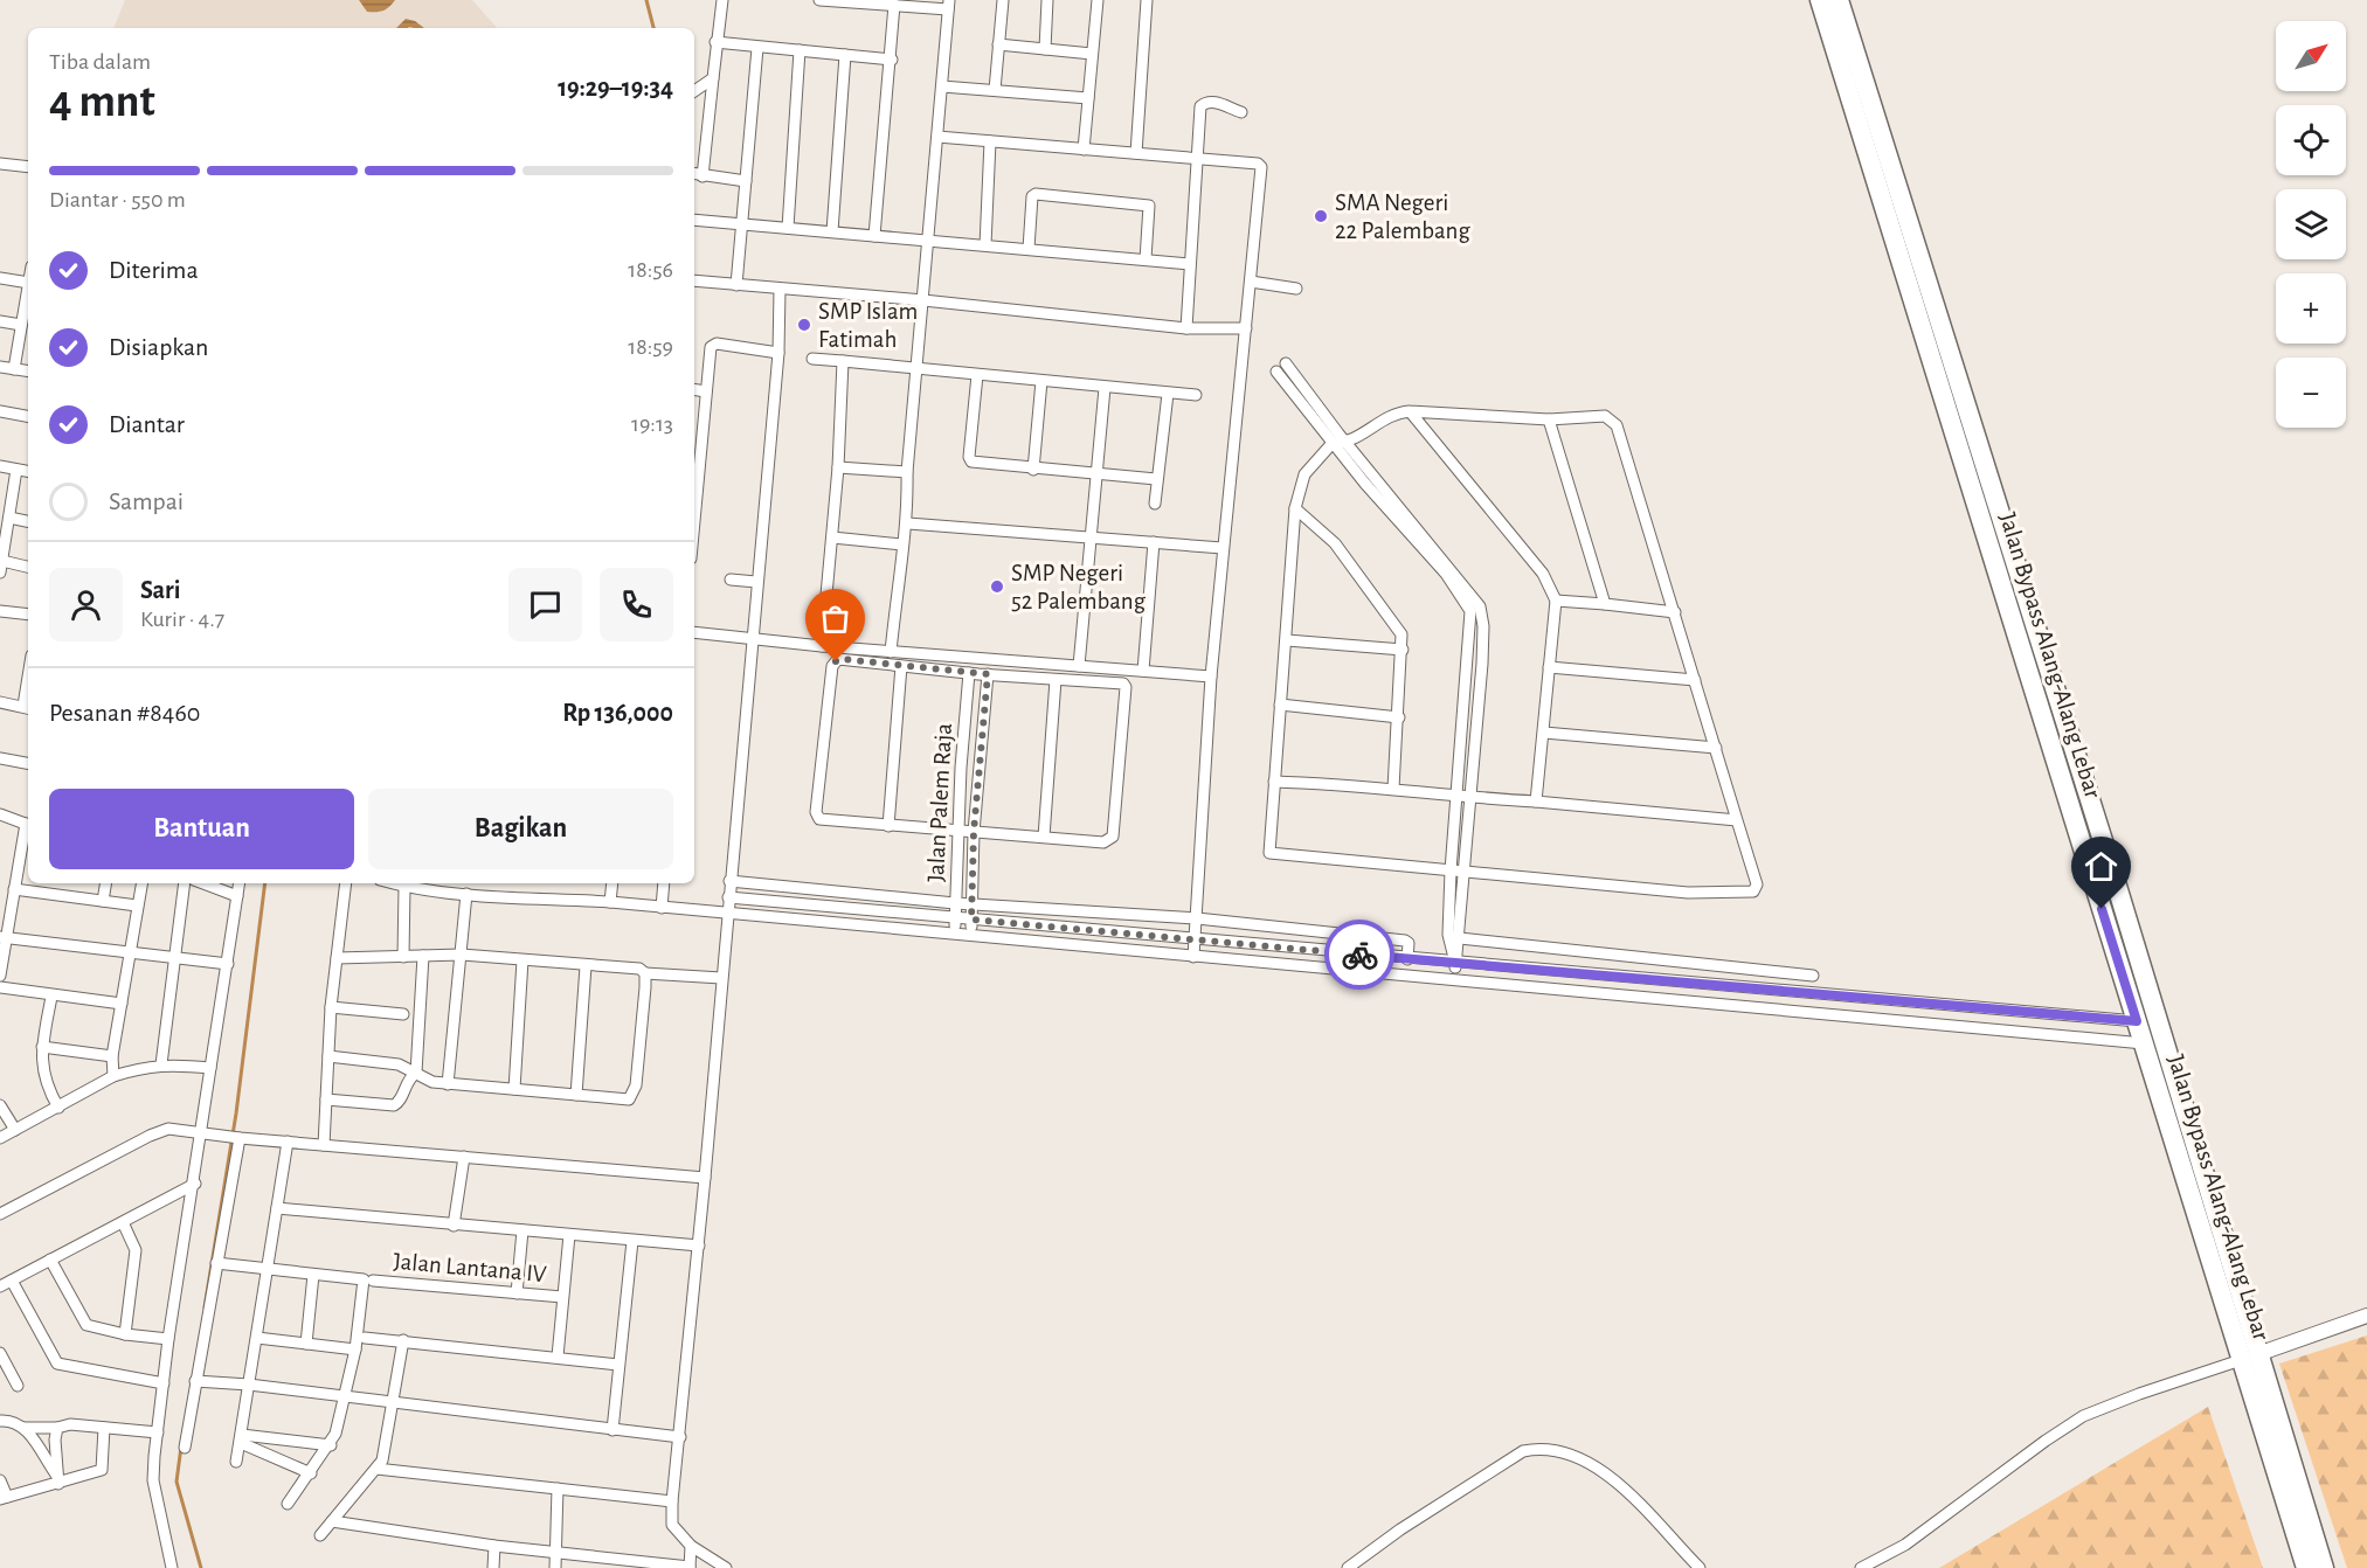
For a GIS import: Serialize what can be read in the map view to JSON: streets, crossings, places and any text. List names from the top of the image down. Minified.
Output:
{"streets":{"highway":["Jalan Bypass Alang-Alang Lebar"],"street":["Jalan Palem Raja","Jalan Lantana IV"]},"places":["SMA Negeri 22 Palembang","SMP Islam Fatimah","SMP Negeri 52 Palembang"],"north":"top right","page":{"map_buttons":["+","−"],"heading":["4 mnt","Tiba dalam","19:29–19:34"],"panel":["Sari","Kurir · 4.7","Pesanan #8460","Rp 136,000"],"bar":"Diantar · 550 m","list":[["Diterima","18:56"],["Disiapkan","18:59"],["Diantar","19:13"],"Sampai"],"buttons":["Bantuan","Bagikan"]}}
